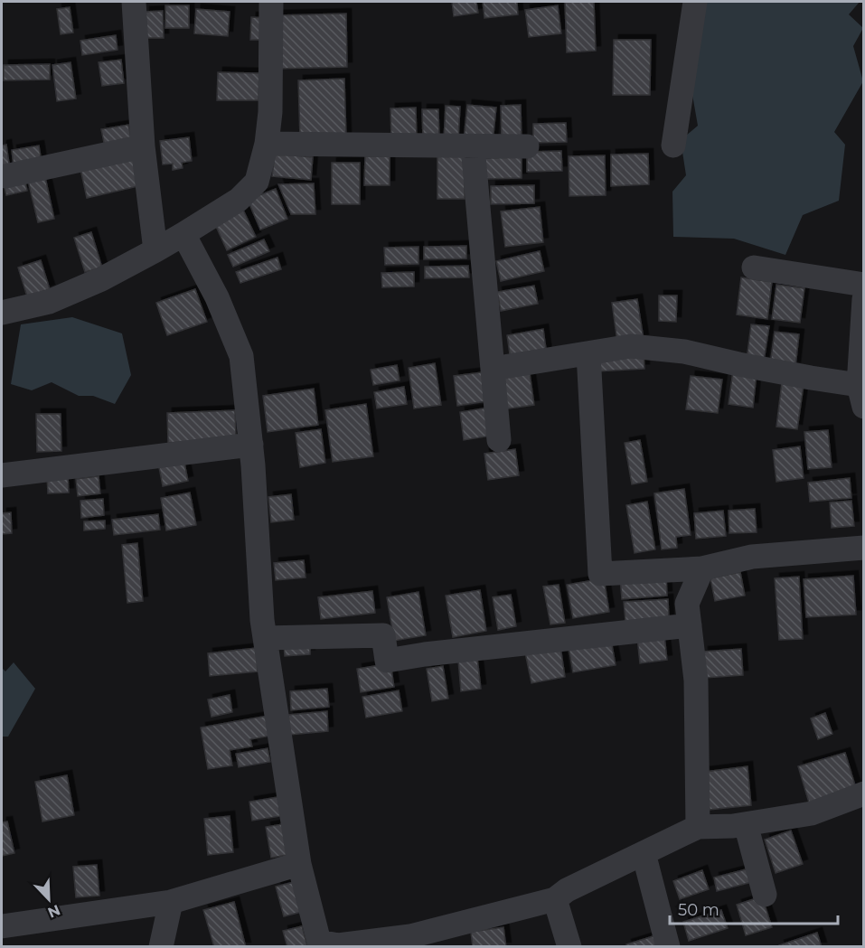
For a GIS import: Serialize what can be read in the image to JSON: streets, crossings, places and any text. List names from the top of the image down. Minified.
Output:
{"scale_bar":"50 m","north":"bottom right"}
